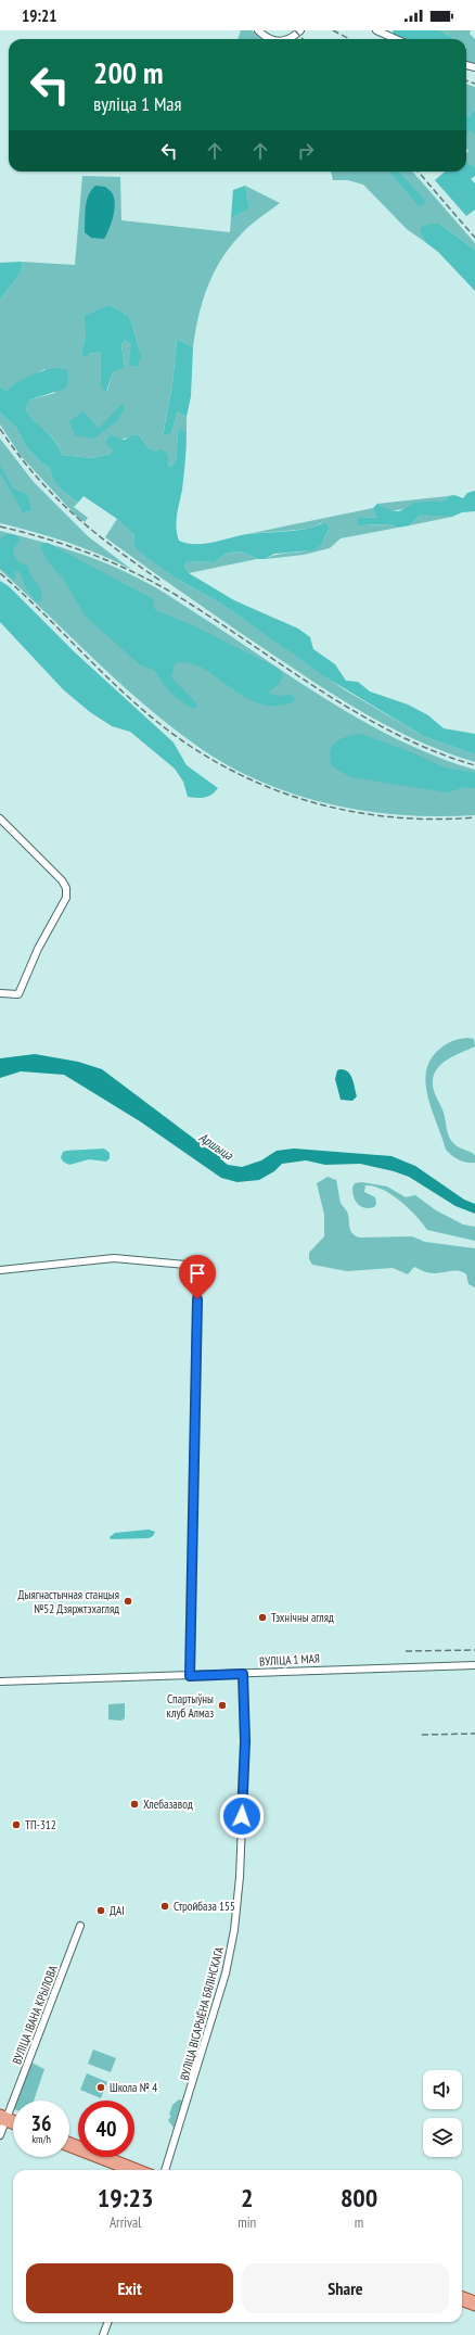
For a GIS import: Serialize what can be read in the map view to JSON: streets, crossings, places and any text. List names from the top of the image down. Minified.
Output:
{"streets":{"street":["ВУЛІЦА 1 МАЯ","ВУЛІЦА ВІСАРЫЁНА БЯЛІНСКАГА","ВУЛІЦА ІВАНА КРЫЛОВА"]},"crossings":[["ВУЛІЦА 1 МАЯ","ВУЛІЦА ВІСАРЫЁНА БЯЛІНСКАГА"]],"water":["Аршыца"],"places":["Дыягнастычная станцыя №52 Дзяржтэхагляд","Тэхнічны агляд","Спартыўны клуб Алмаз","Хлебазавод","ТП-312","Стройбаза 155","ДАІ","Школа № 4"],"page":{"status":"19:21","turn":["200 m","вуліца 1 Мая"],"speed":"36 km/h","limit":"40","eta":["19:23","Arrival","2","min","800","m"],"buttons":["Exit","Share"]}}
